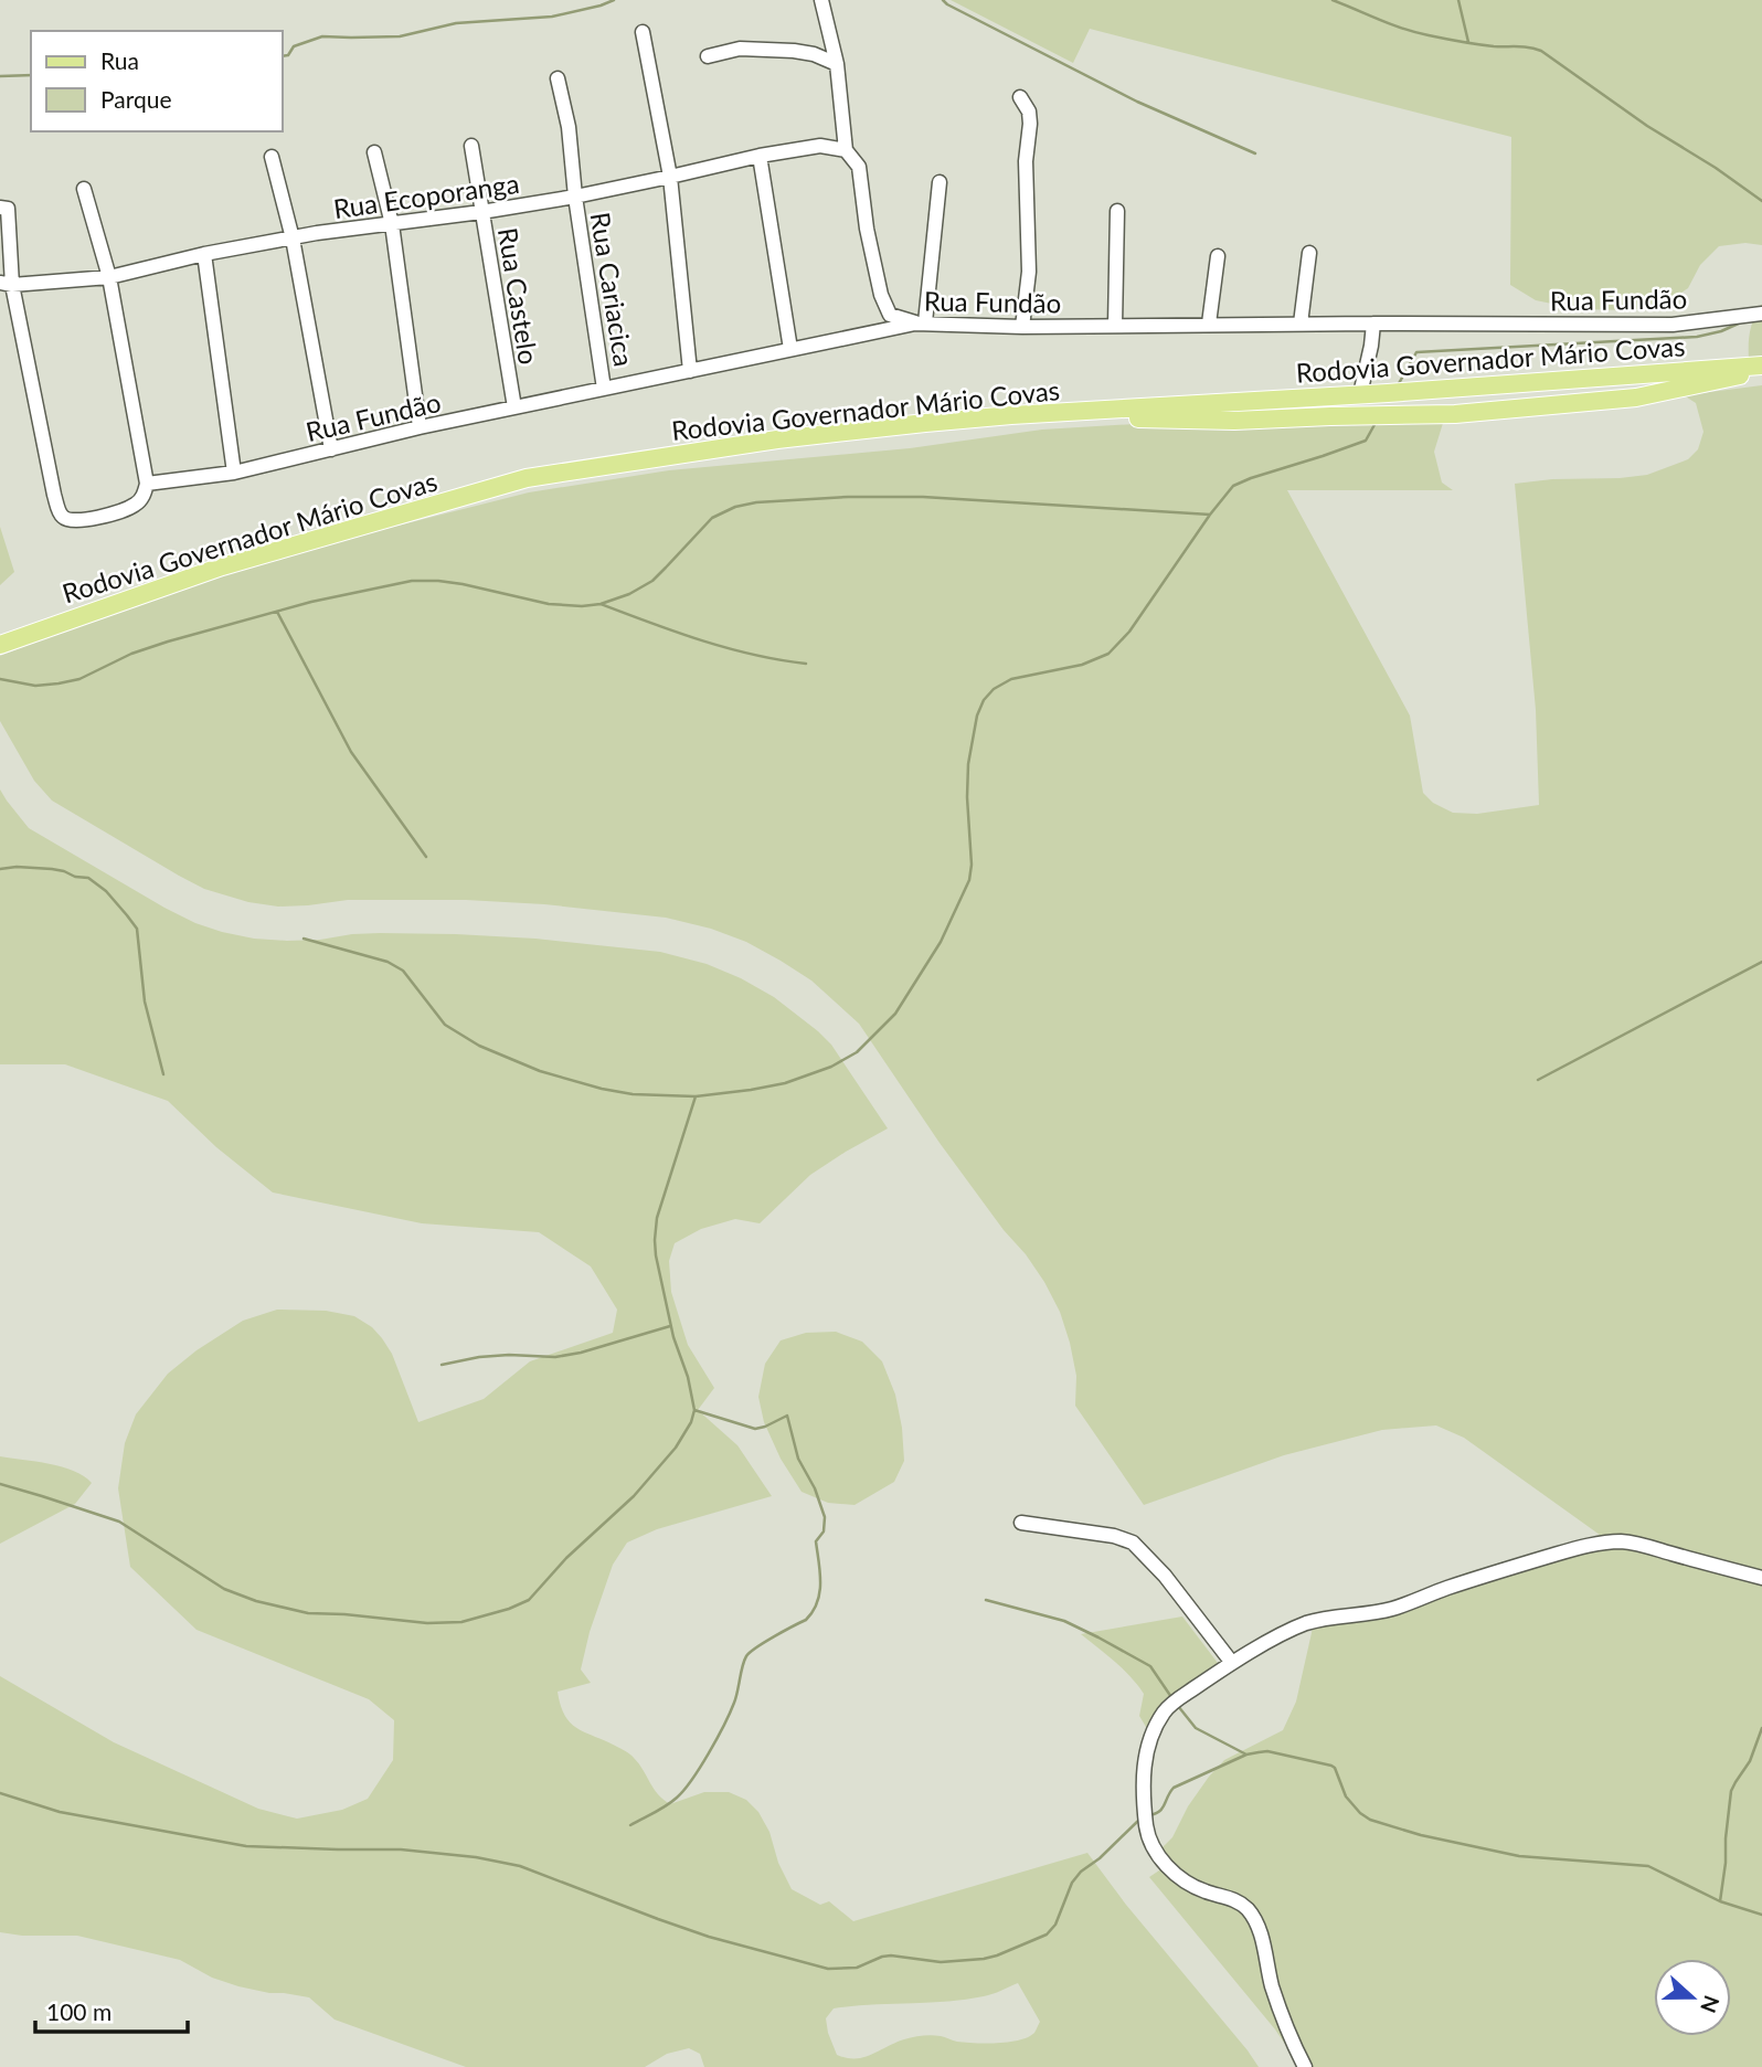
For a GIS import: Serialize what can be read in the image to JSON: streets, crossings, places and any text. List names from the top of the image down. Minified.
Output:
{"streets":{"main road":["Rodovia Governador Mário Covas"],"street":["Rua Ecoporanga","Rua Cariacica","Rua Castelo","Rua Fundão"]},"crossings":[["Rua Ecoporanga","Rua Cariacica"],["Rua Ecoporanga","Rua Castelo"],["Rua Cariacica","Rua Fundão"],["Rua Castelo","Rua Fundão"]],"legend":["Rua","Parque"],"scale_bar":"100 m","north":"right"}
